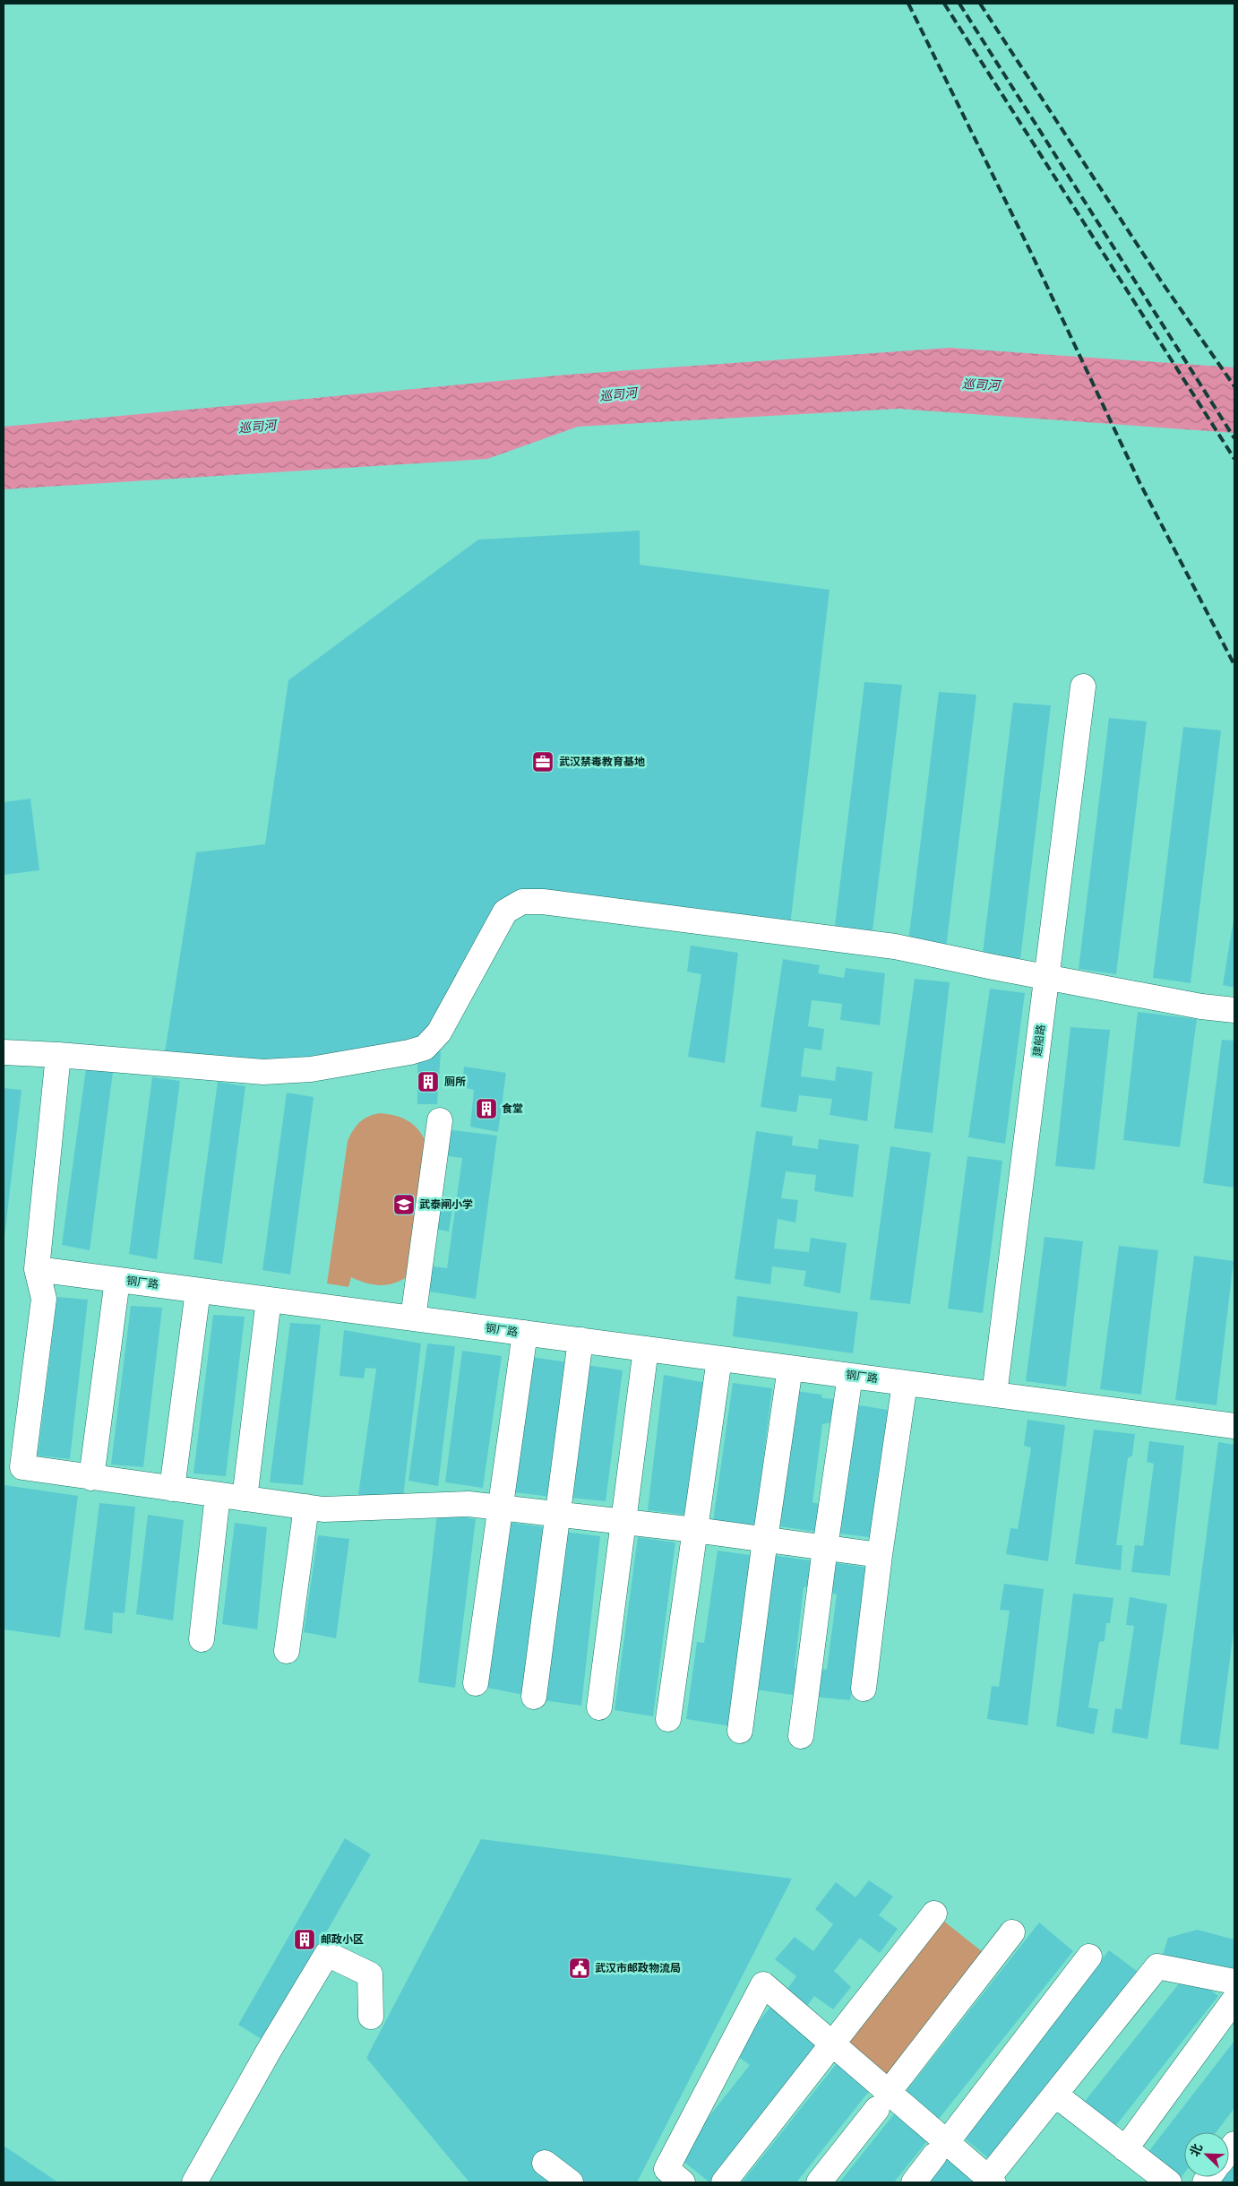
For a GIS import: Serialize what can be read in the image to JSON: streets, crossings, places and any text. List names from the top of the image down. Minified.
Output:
{"streets":{"street":["建船路","钢厂路"]},"crossings":[["建船路","钢厂路"]],"water":["巡司河"],"places":{"office":["武汉禁毒教育基地"],"building":["厕所","食堂","邮政小区"],"school or university":["武泰闸小学"],"public building":["武汉市邮政物流局"]},"north":"top left"}
